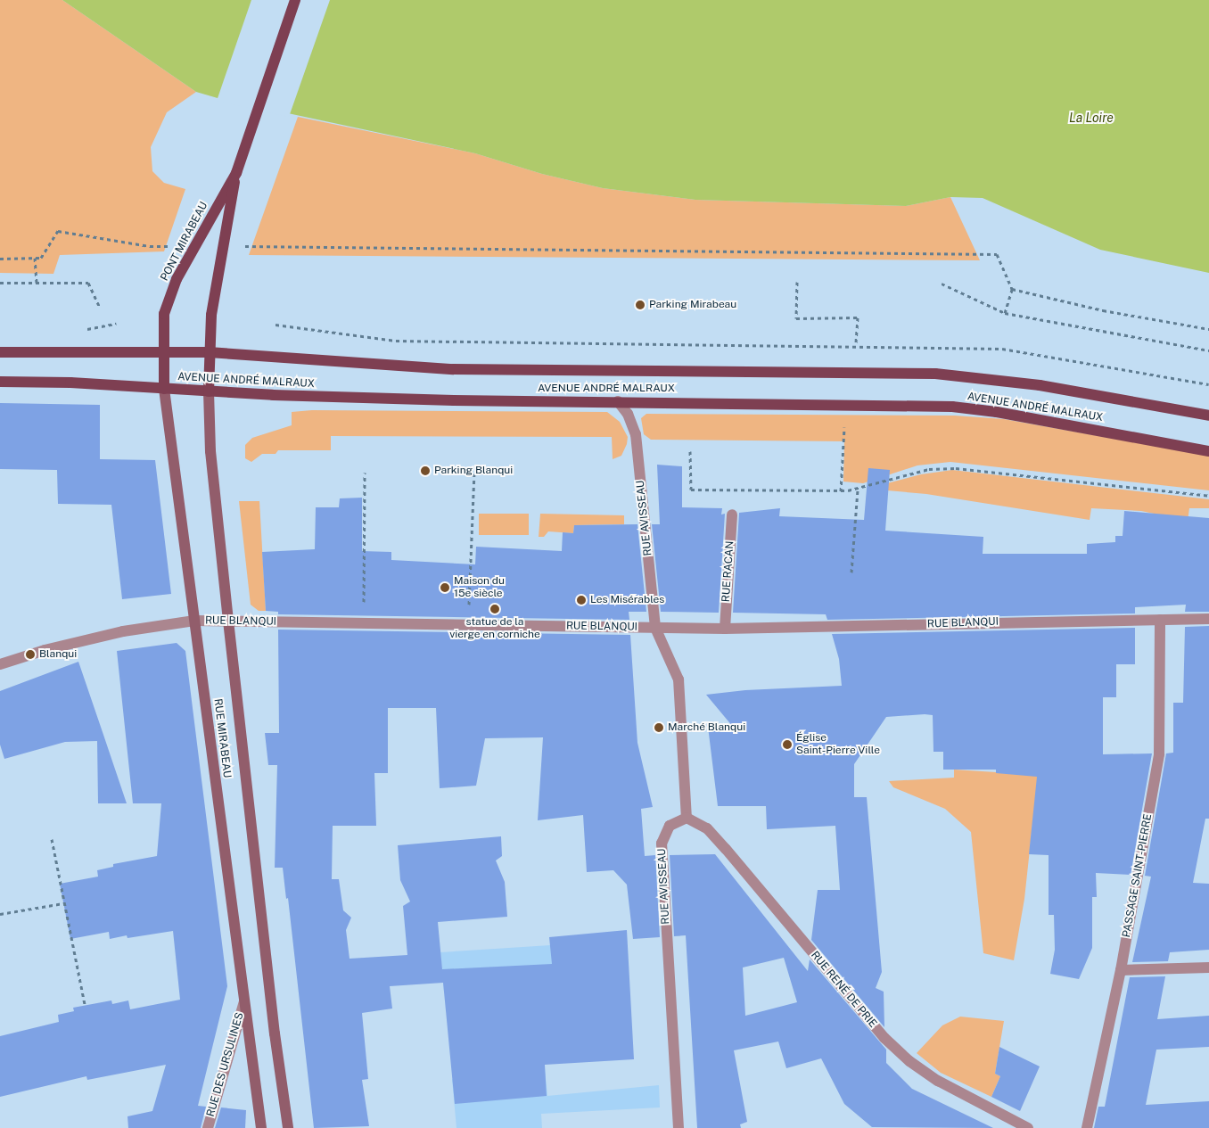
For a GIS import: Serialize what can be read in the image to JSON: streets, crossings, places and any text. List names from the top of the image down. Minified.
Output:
{"streets":{"main road":["PONT MIRABEAU","AVENUE ANDRÉ MALRAUX","RUE MIRABEAU"],"street":["RUE AVISSEAU","RUE RACAN","RUE BLANQUI","PASSAGE SAINT-PIERRE","RUE RENÉ DE PRIE","RUE DES URSULINES"]},"crossings":[["PONT MIRABEAU","AVENUE ANDRÉ MALRAUX"],["PONT MIRABEAU","RUE MIRABEAU"],["AVENUE ANDRÉ MALRAUX","RUE AVISSEAU"],["AVENUE ANDRÉ MALRAUX","RUE MIRABEAU"],["RUE AVISSEAU","RUE BLANQUI"],["RUE AVISSEAU","RUE RENÉ DE PRIE"],["RUE RACAN","RUE BLANQUI"],["RUE BLANQUI","RUE MIRABEAU"],["RUE BLANQUI","PASSAGE SAINT-PIERRE"],["RUE MIRABEAU","RUE DES URSULINES"]],"water":["La Loire"],"places":["Parking Mirabeau","Parking Blanqui","Maison du 15e siècle","Les Misérables","statue de la vierge en corniche","Blanqui","Marché Blanqui","Église Saint-Pierre Ville"]}
